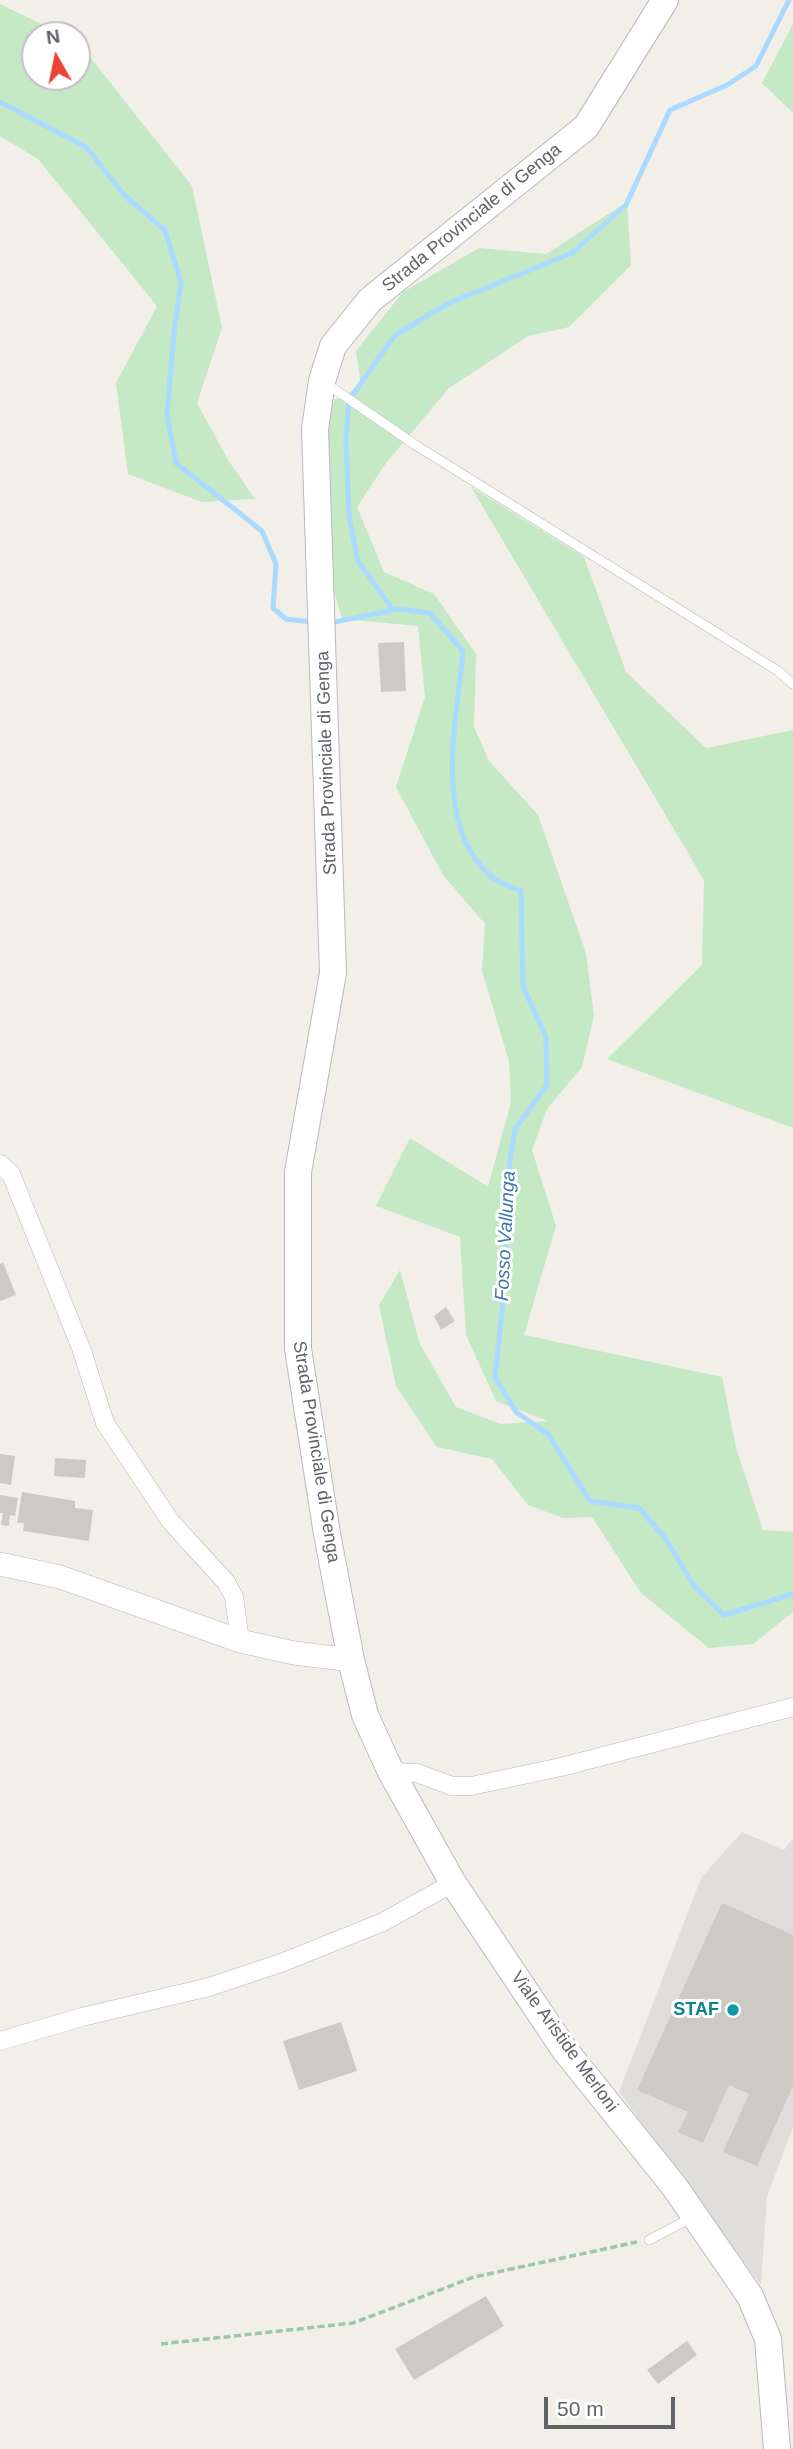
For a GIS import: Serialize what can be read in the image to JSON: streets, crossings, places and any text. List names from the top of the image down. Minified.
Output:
{"streets":{"main road":["Strada Provinciale di Genga","Viale Aristide Merloni"]},"crossings":[["Strada Provinciale di Genga","Viale Aristide Merloni"]],"water":["Fosso Vallunga"],"places":["STAF"],"scale_bar":"50 m","north":"top"}
